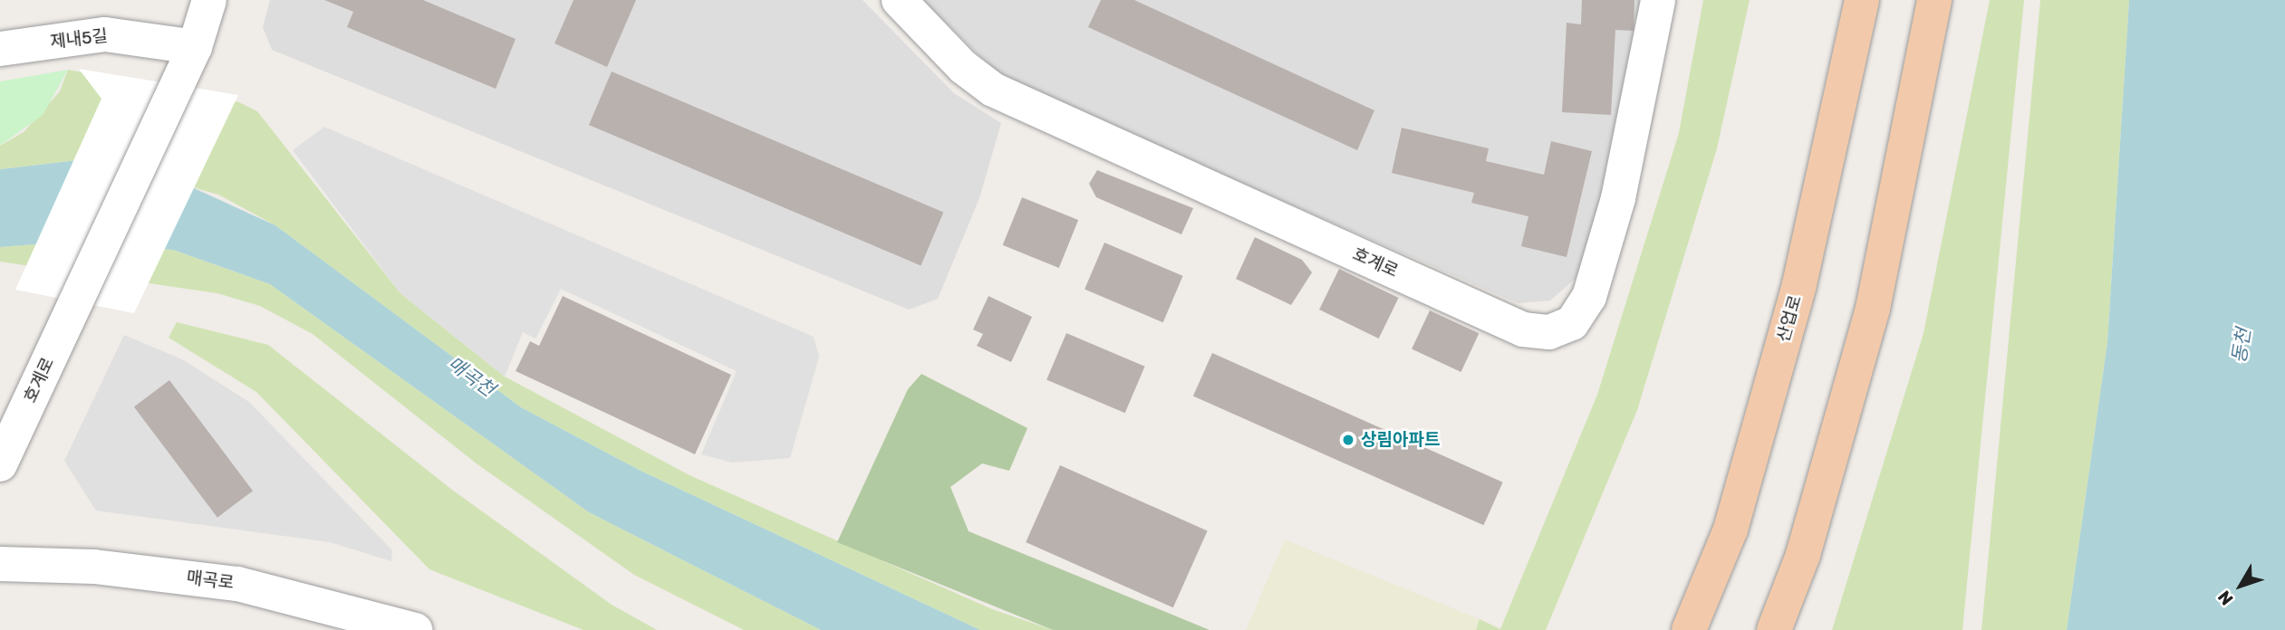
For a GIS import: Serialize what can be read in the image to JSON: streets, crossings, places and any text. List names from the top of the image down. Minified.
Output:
{"streets":{"main road":["산업로"],"street":["제내5길","호계로","매곡로"]},"crossings":[["제내5길","호계로"]],"water":["동천","매곡천"],"places":["상림아파트"],"north":"bottom left"}
